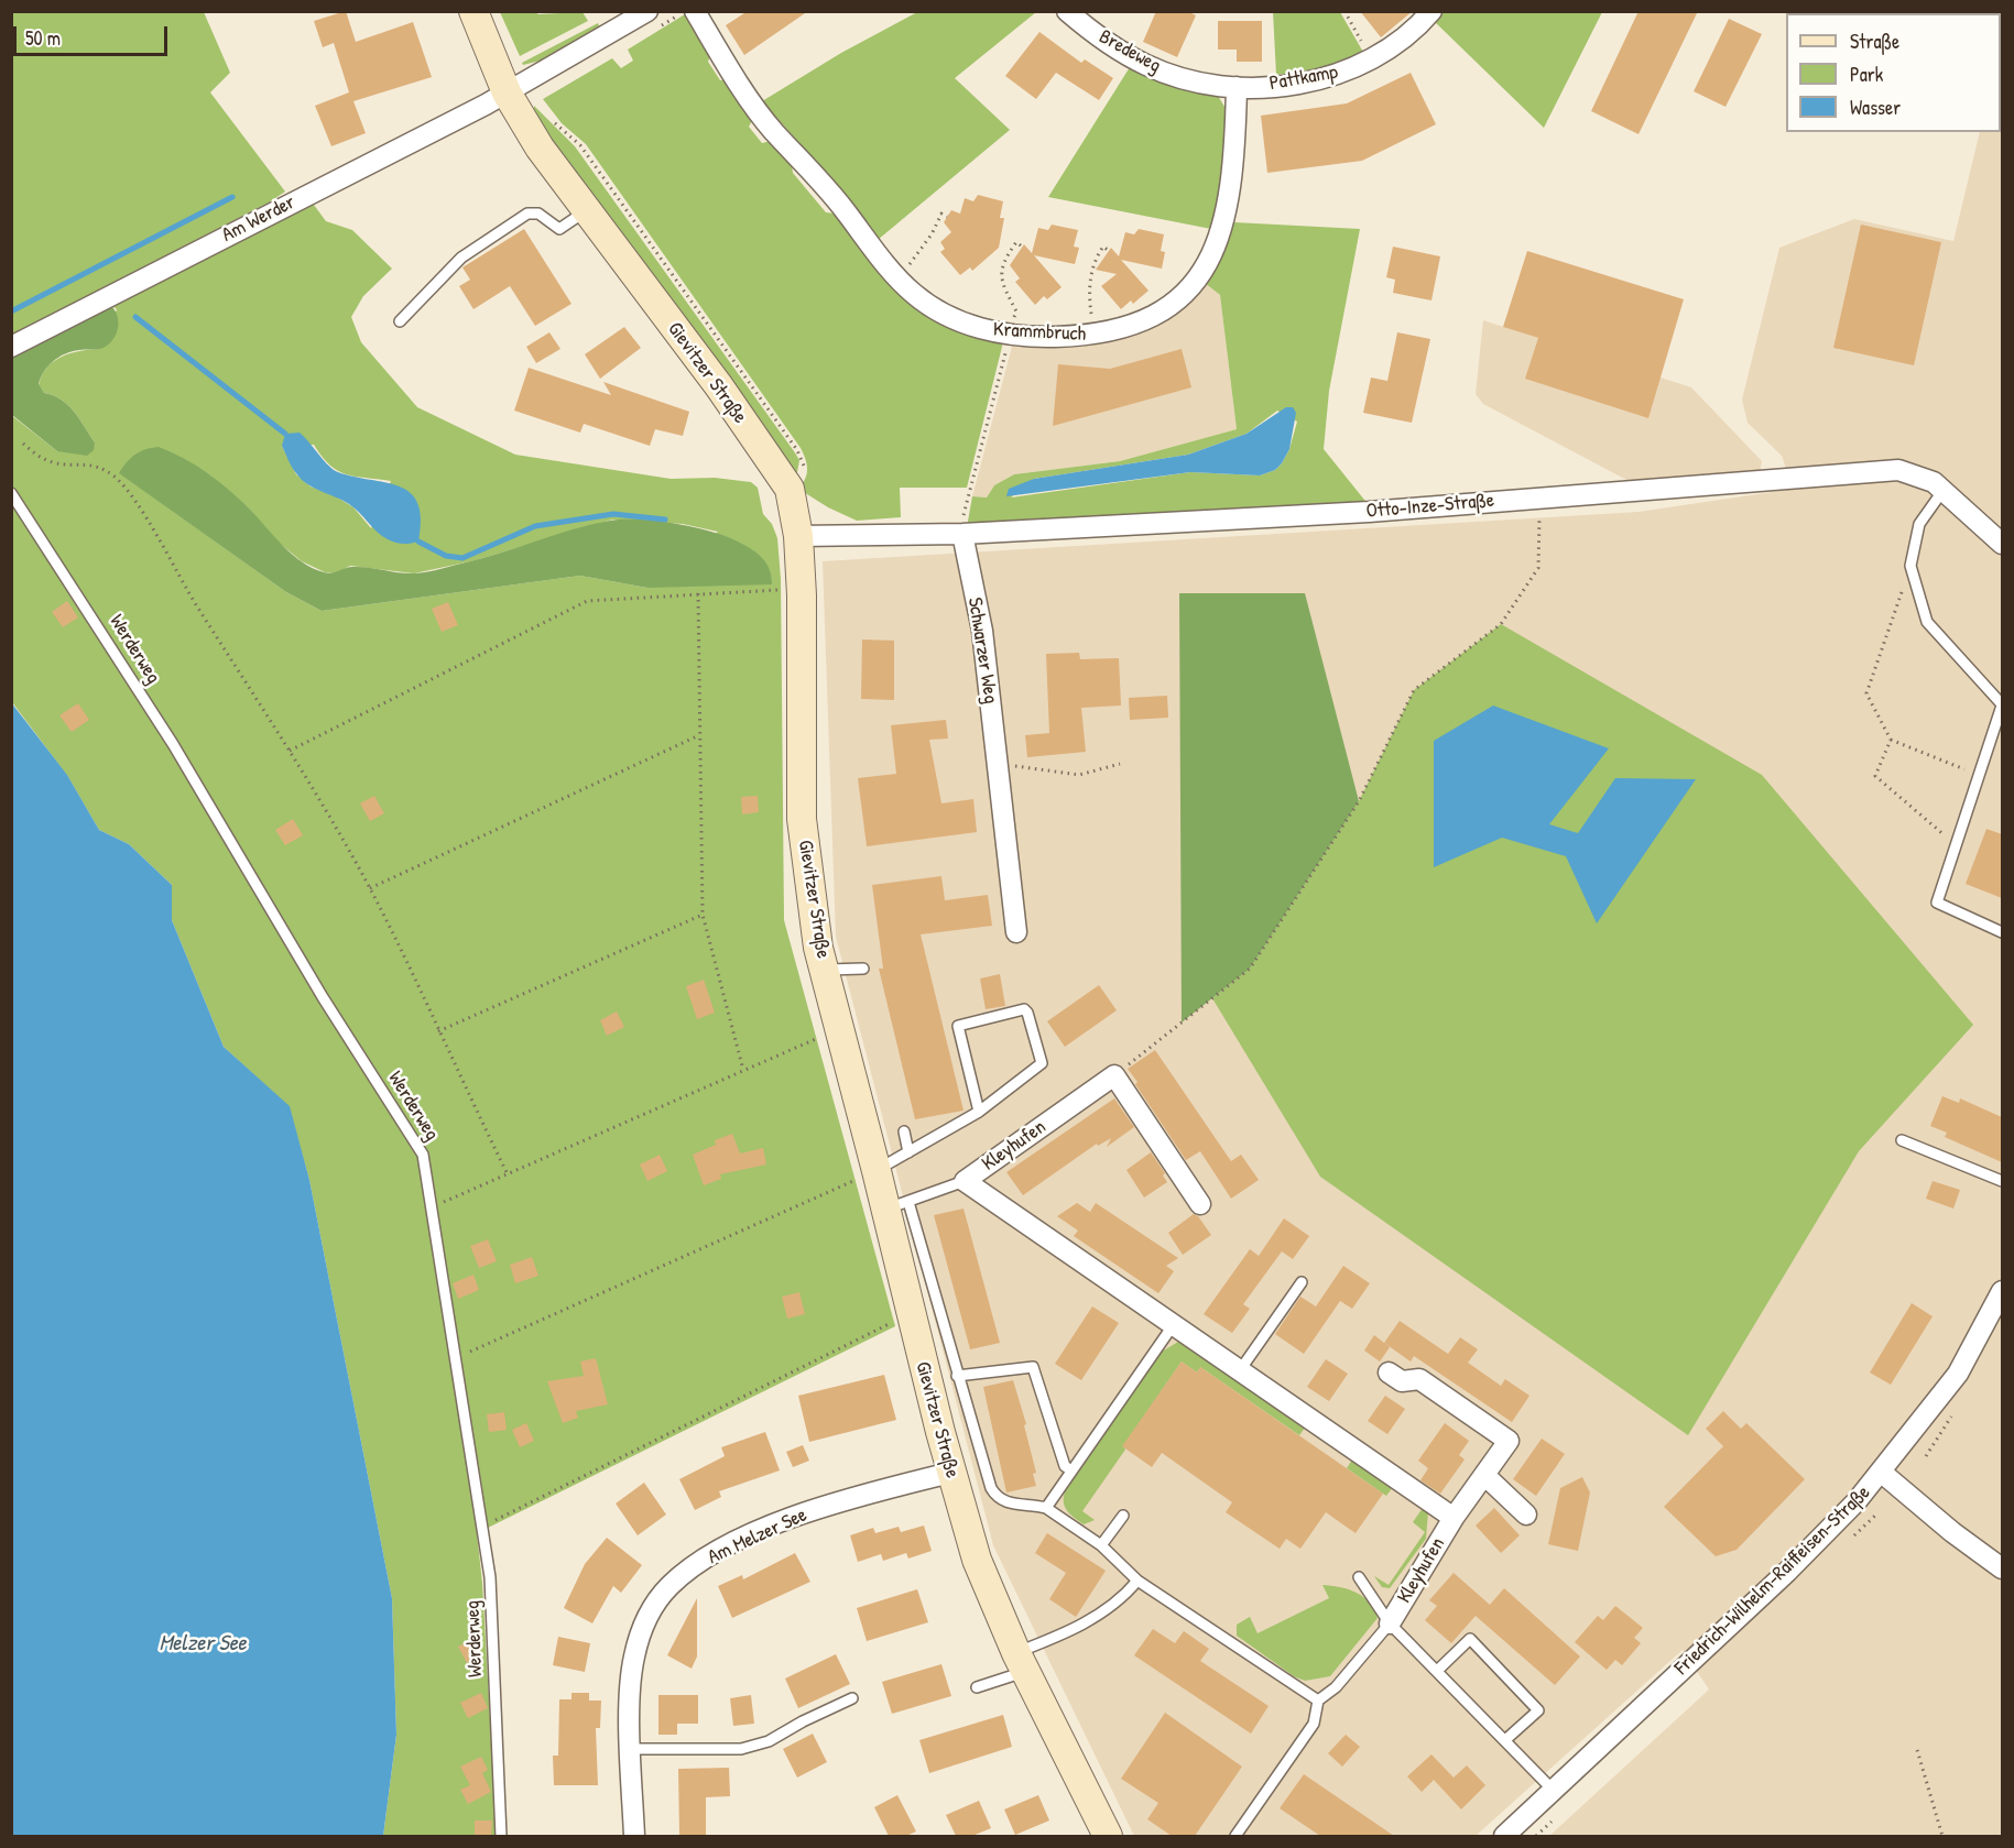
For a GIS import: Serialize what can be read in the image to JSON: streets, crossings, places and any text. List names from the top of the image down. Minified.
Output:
{"streets":{"main road":["Gievitzer Straße"],"street":["Bredeweg","Pattkamp","Am Werder","Krammbruch","Otto-Inze-Straße","Schwarzer Weg","Kleyhufen","Am Melzer See","Friedrich-Wilhelm-Raiffeisen-Straße"],"lane":["Werderweg"]},"crossings":[["Bredeweg","Pattkamp"],["Bredeweg","Krammbruch"],["Pattkamp","Krammbruch"],["Am Werder","Gievitzer Straße"],["Gievitzer Straße","Am Melzer See"],["Otto-Inze-Straße","Schwarzer Weg"]],"water":["Melzer See"],"legend":["Straße","Park","Wasser"],"scale_bar":"50 m"}
